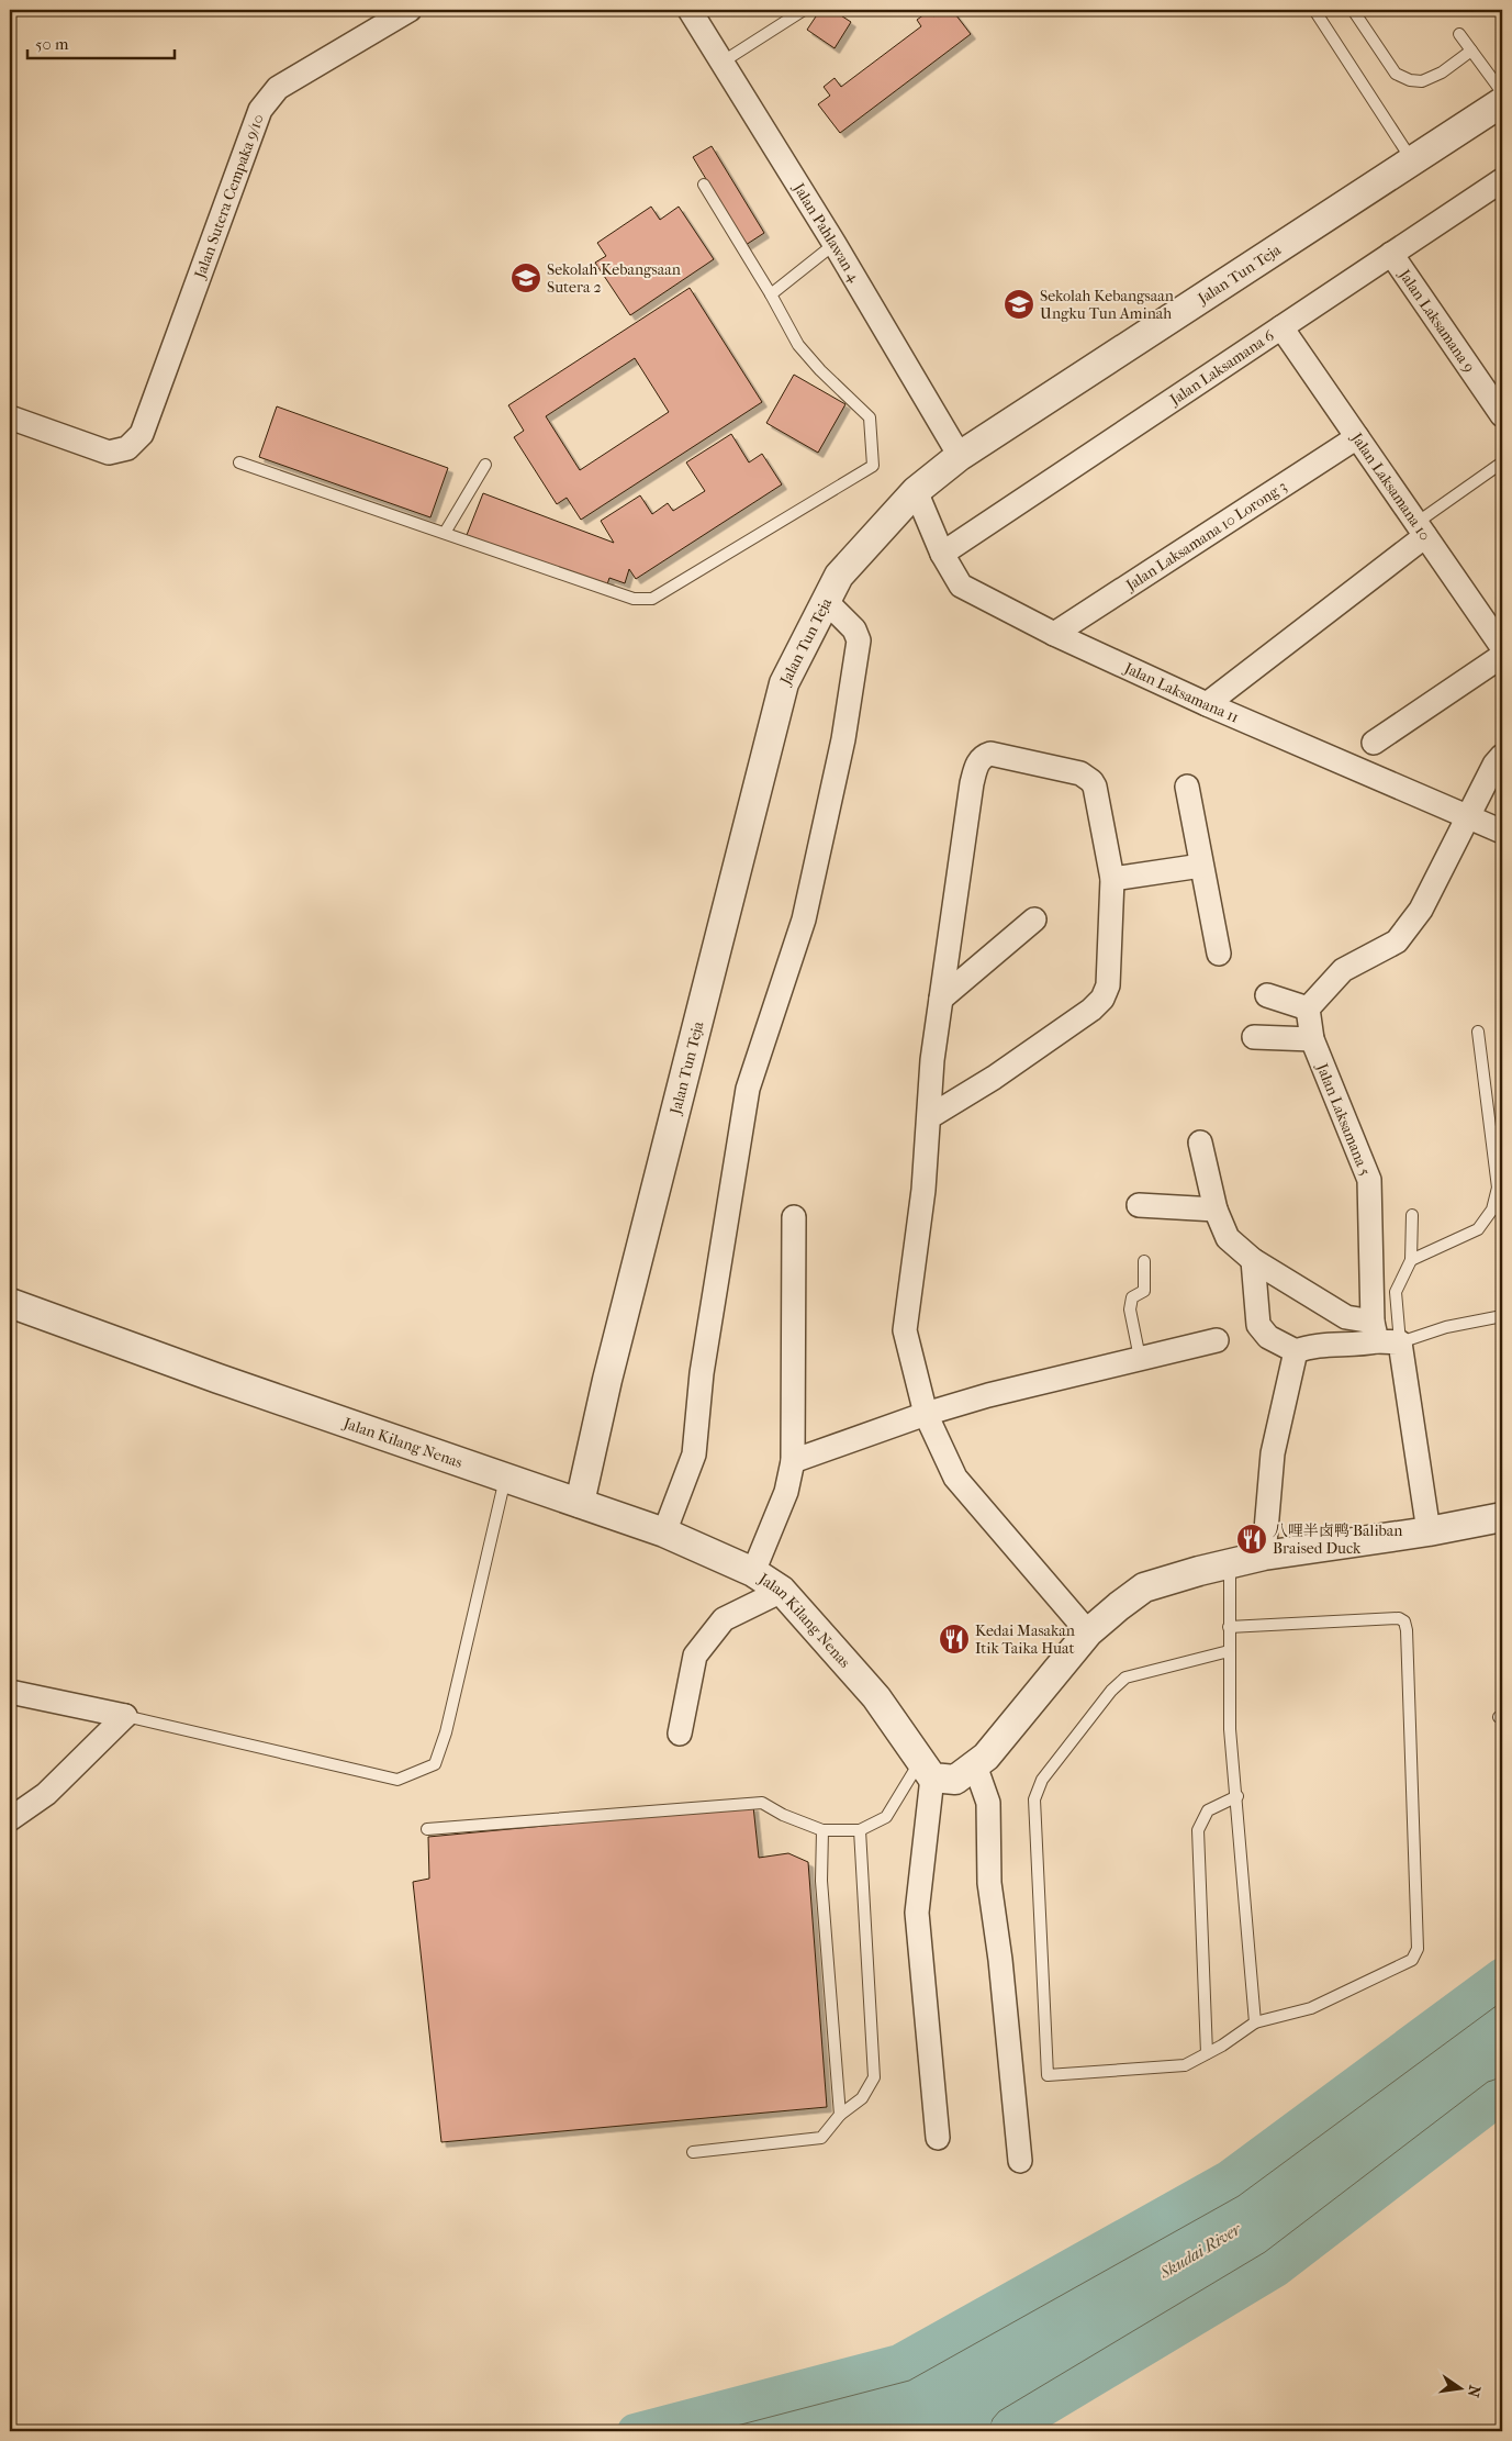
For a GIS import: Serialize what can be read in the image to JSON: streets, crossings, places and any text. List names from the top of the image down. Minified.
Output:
{"streets":{"street":["Jalan Sutera Cempaka 9/10","Jalan Pahlawan 4","Jalan Tun Teja","Jalan Laksamana 9","Jalan Laksamana 6","Jalan Laksamana 10","Jalan Laksamana 10 Lorong 3","Jalan Laksamana 11","Jalan Laksamana 5","Jalan Kilang Nenas"]},"crossings":[["Jalan Pahlawan 4","Jalan Tun Teja"],["Jalan Tun Teja","Jalan Laksamana 11"],["Jalan Tun Teja","Jalan Kilang Nenas"],["Jalan Laksamana 9","Jalan Laksamana 6"],["Jalan Laksamana 6","Jalan Laksamana 10"],["Jalan Laksamana 6","Jalan Laksamana 11"],["Jalan Laksamana 10","Jalan Laksamana 10 Lorong 3"],["Jalan Laksamana 10 Lorong 3","Jalan Laksamana 11"]],"water":["Skudai River"],"places":{"school or university":["Sekolah Kebangsaan Sutera 2","Sekolah Kebangsaan Ungku Tun Aminah"],"restaurant":["八哩半卤鸭 Baliban Braised Duck","Kedai Masakan Itik Taika Huat"]},"scale_bar":"50 m","north":"right"}
